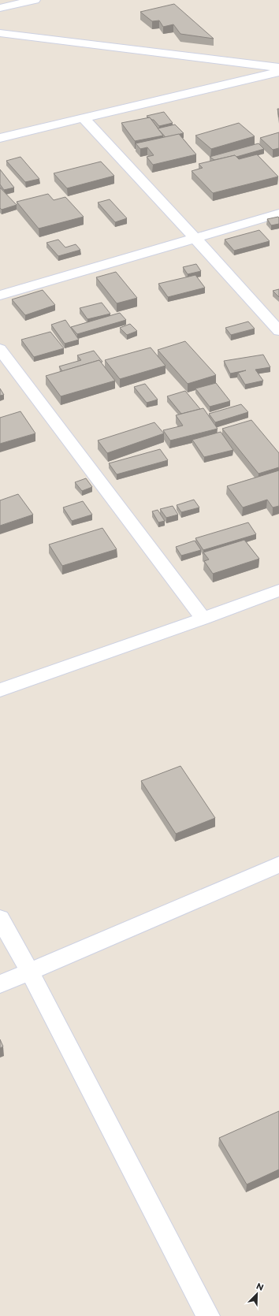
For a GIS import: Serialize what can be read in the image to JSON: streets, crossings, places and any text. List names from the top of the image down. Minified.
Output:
{"north":"top right"}
